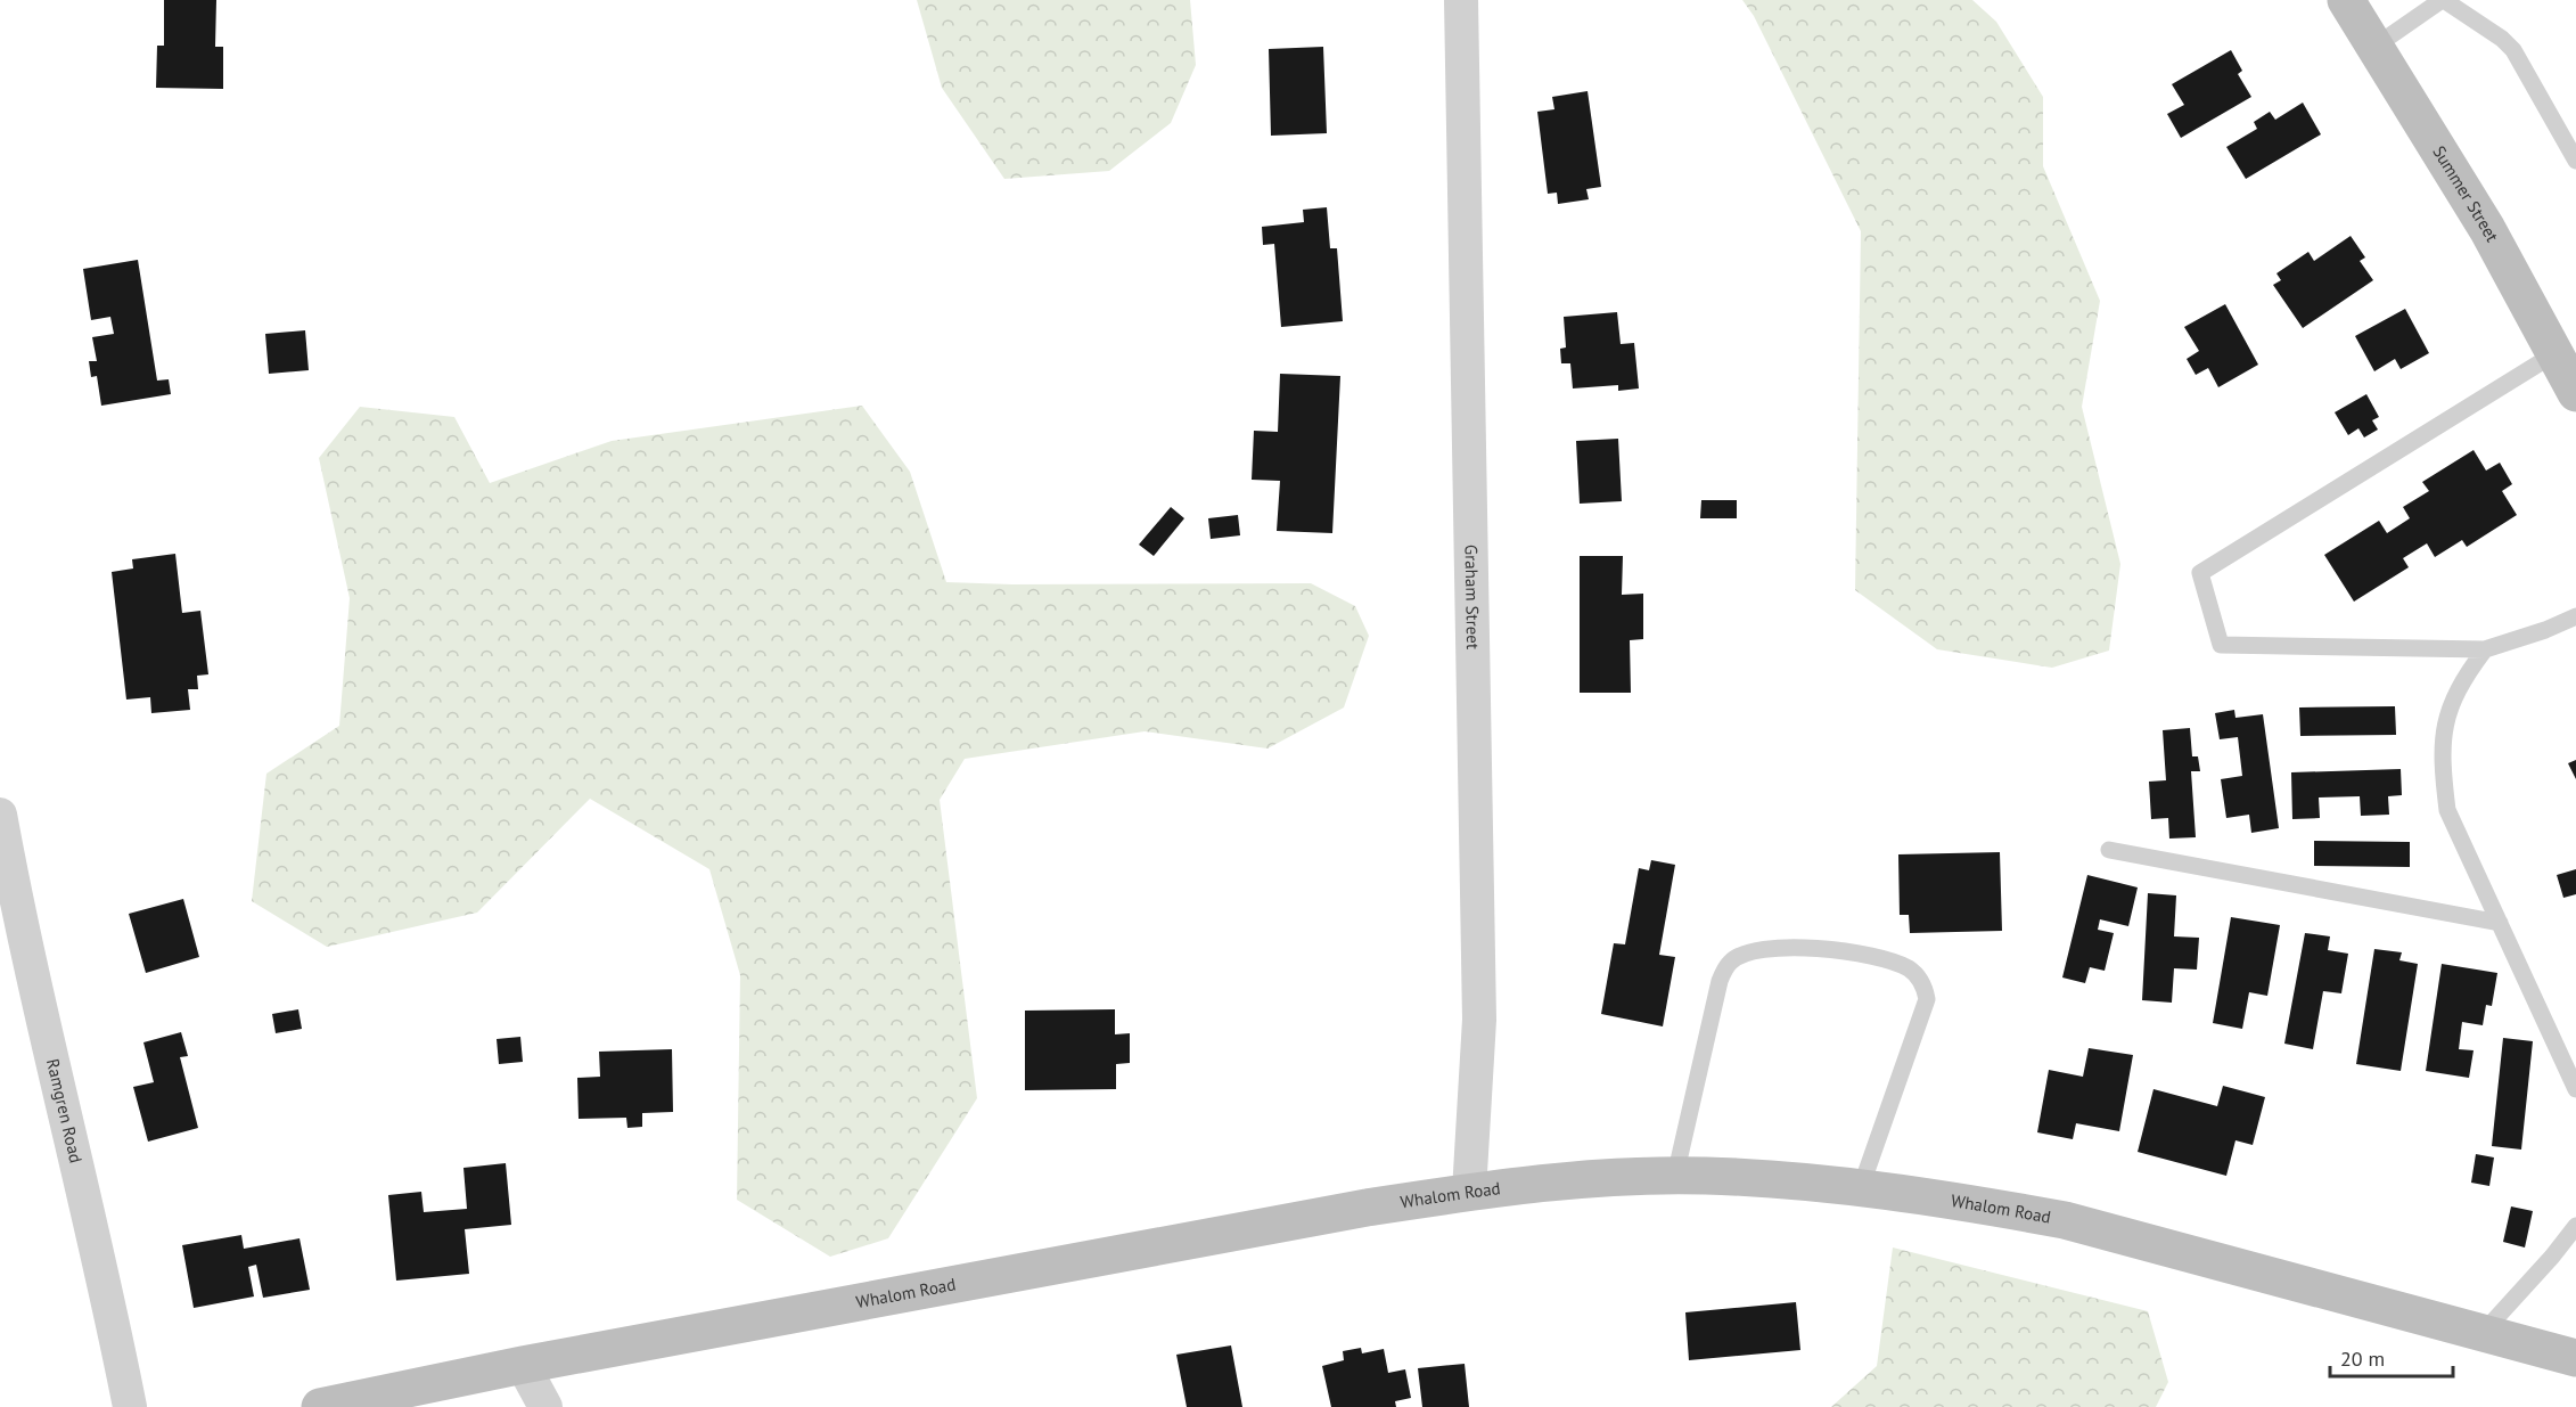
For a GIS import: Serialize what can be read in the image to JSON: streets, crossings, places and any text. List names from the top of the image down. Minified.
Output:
{"streets":{"main road":["Summer Street","Whalom Road"],"street":["Graham Street","Ramgren Road"]},"crossings":[["Graham Street","Whalom Road"]],"scale_bar":"20 m"}
